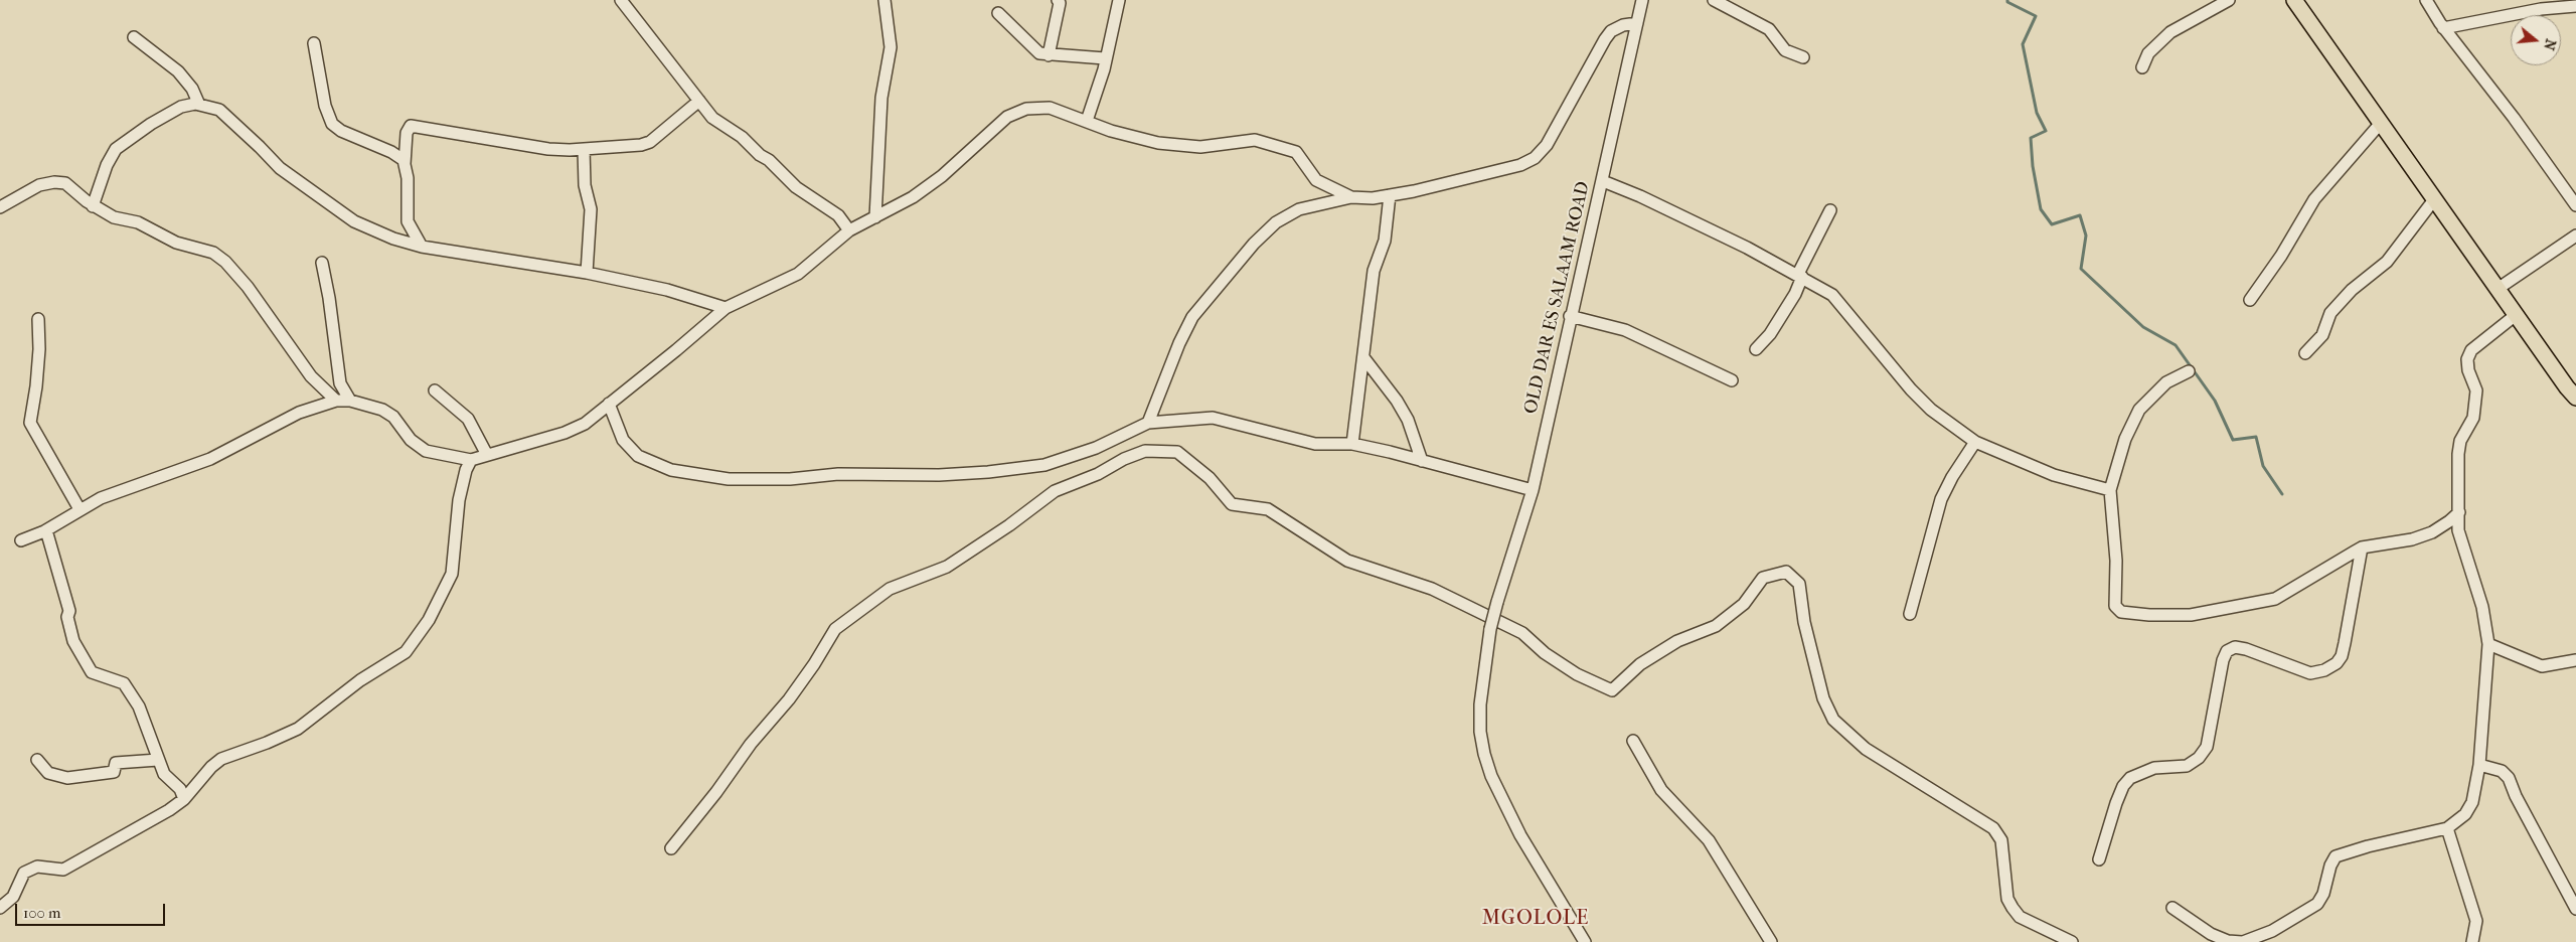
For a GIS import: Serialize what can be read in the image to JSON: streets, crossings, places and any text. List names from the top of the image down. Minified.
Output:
{"streets":{"street":["OLD DAR ES SALAAM ROAD"]},"districts":["MGOLOLE"],"scale_bar":"100 m","north":"right"}
